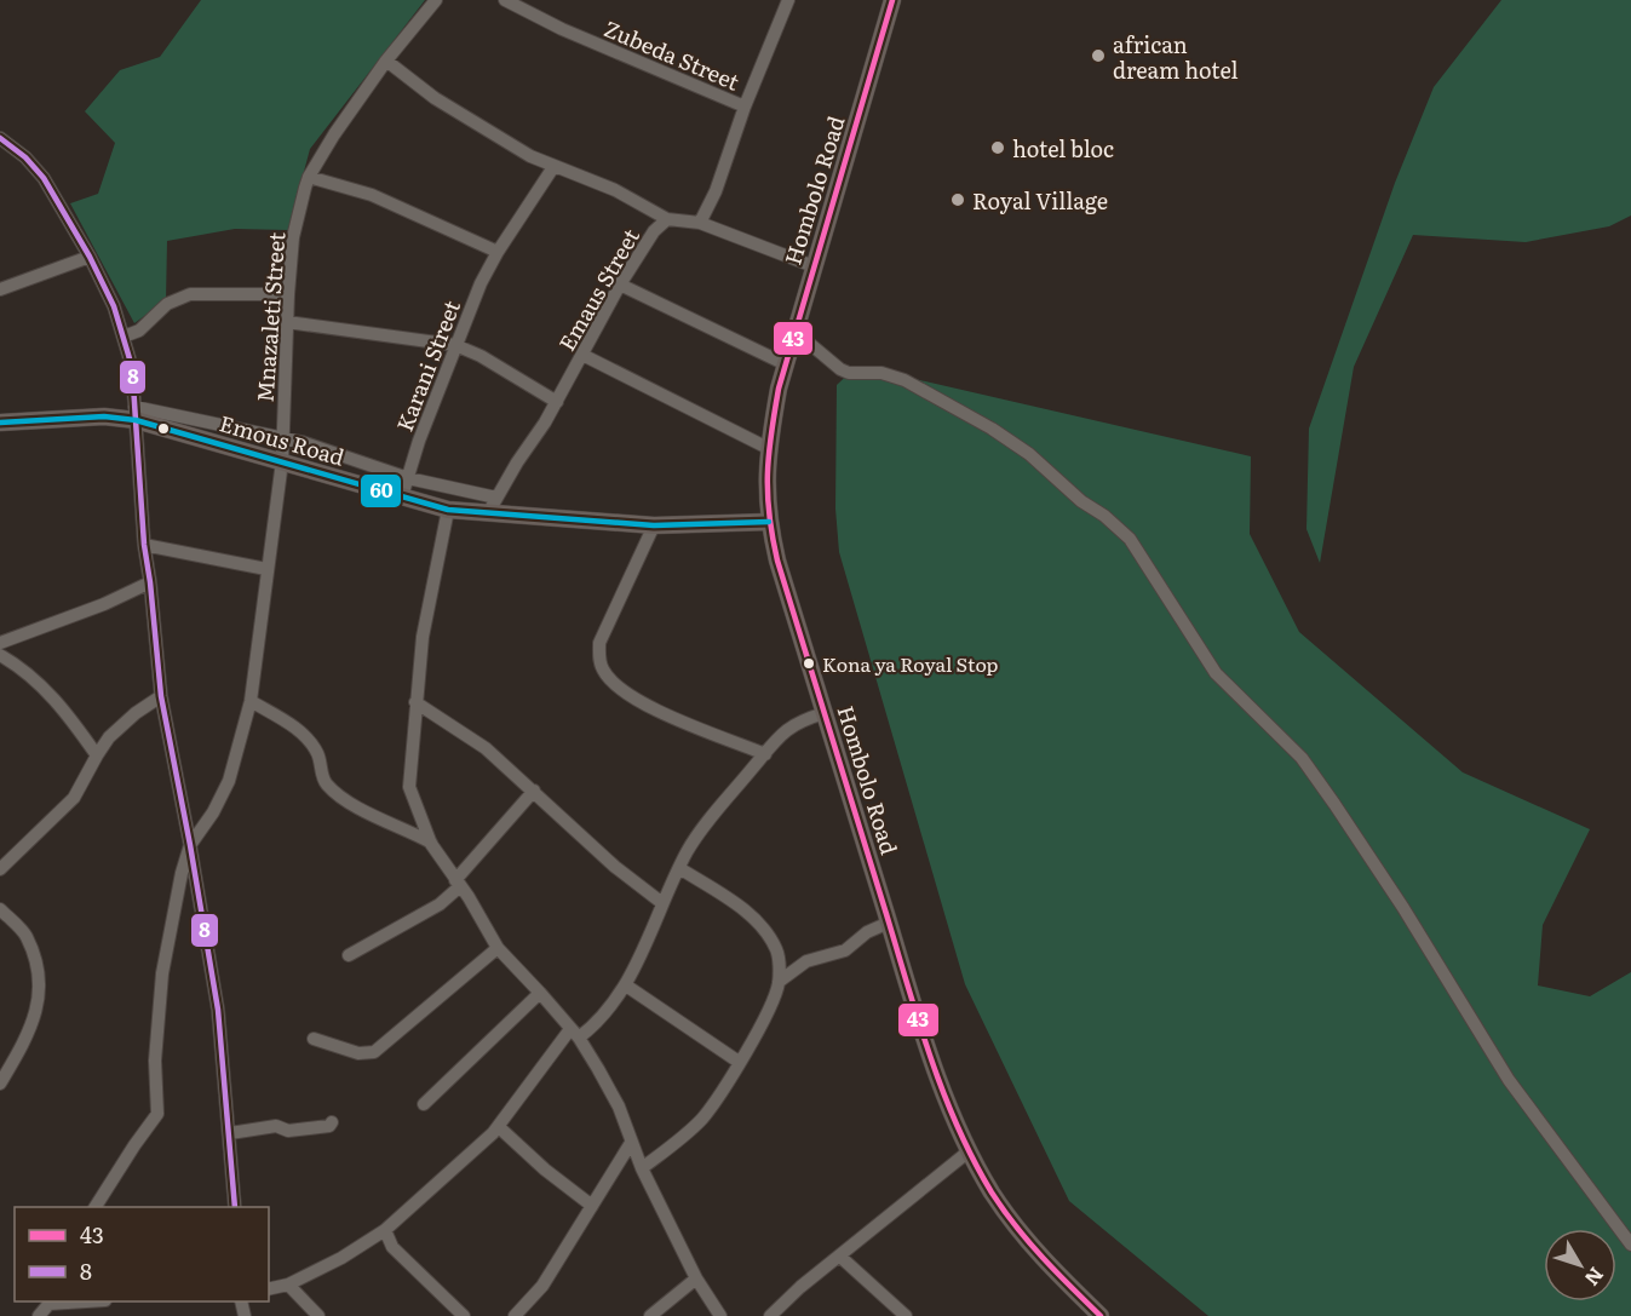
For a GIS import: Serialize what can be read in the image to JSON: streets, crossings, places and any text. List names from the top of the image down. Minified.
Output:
{"streets":{"street":["Zubeda Street","Hombolo Road","Emaus Street","Mnazaleti Street","Karani Street","Emous Road"]},"crossings":[["Hombolo Road","Emaus Street"],["Hombolo Road","Emous Road"],["Emaus Street","Emous Road"],["Mnazaleti Street","Emous Road"],["Karani Street","Emous Road"]],"places":["african dream hotel","hotel bloc","Royal Village","Kona ya Royal Stop"],"lines":["transit line 43","transit line 8","transit line 60"],"legend":["43","8"],"north":"bottom right"}
